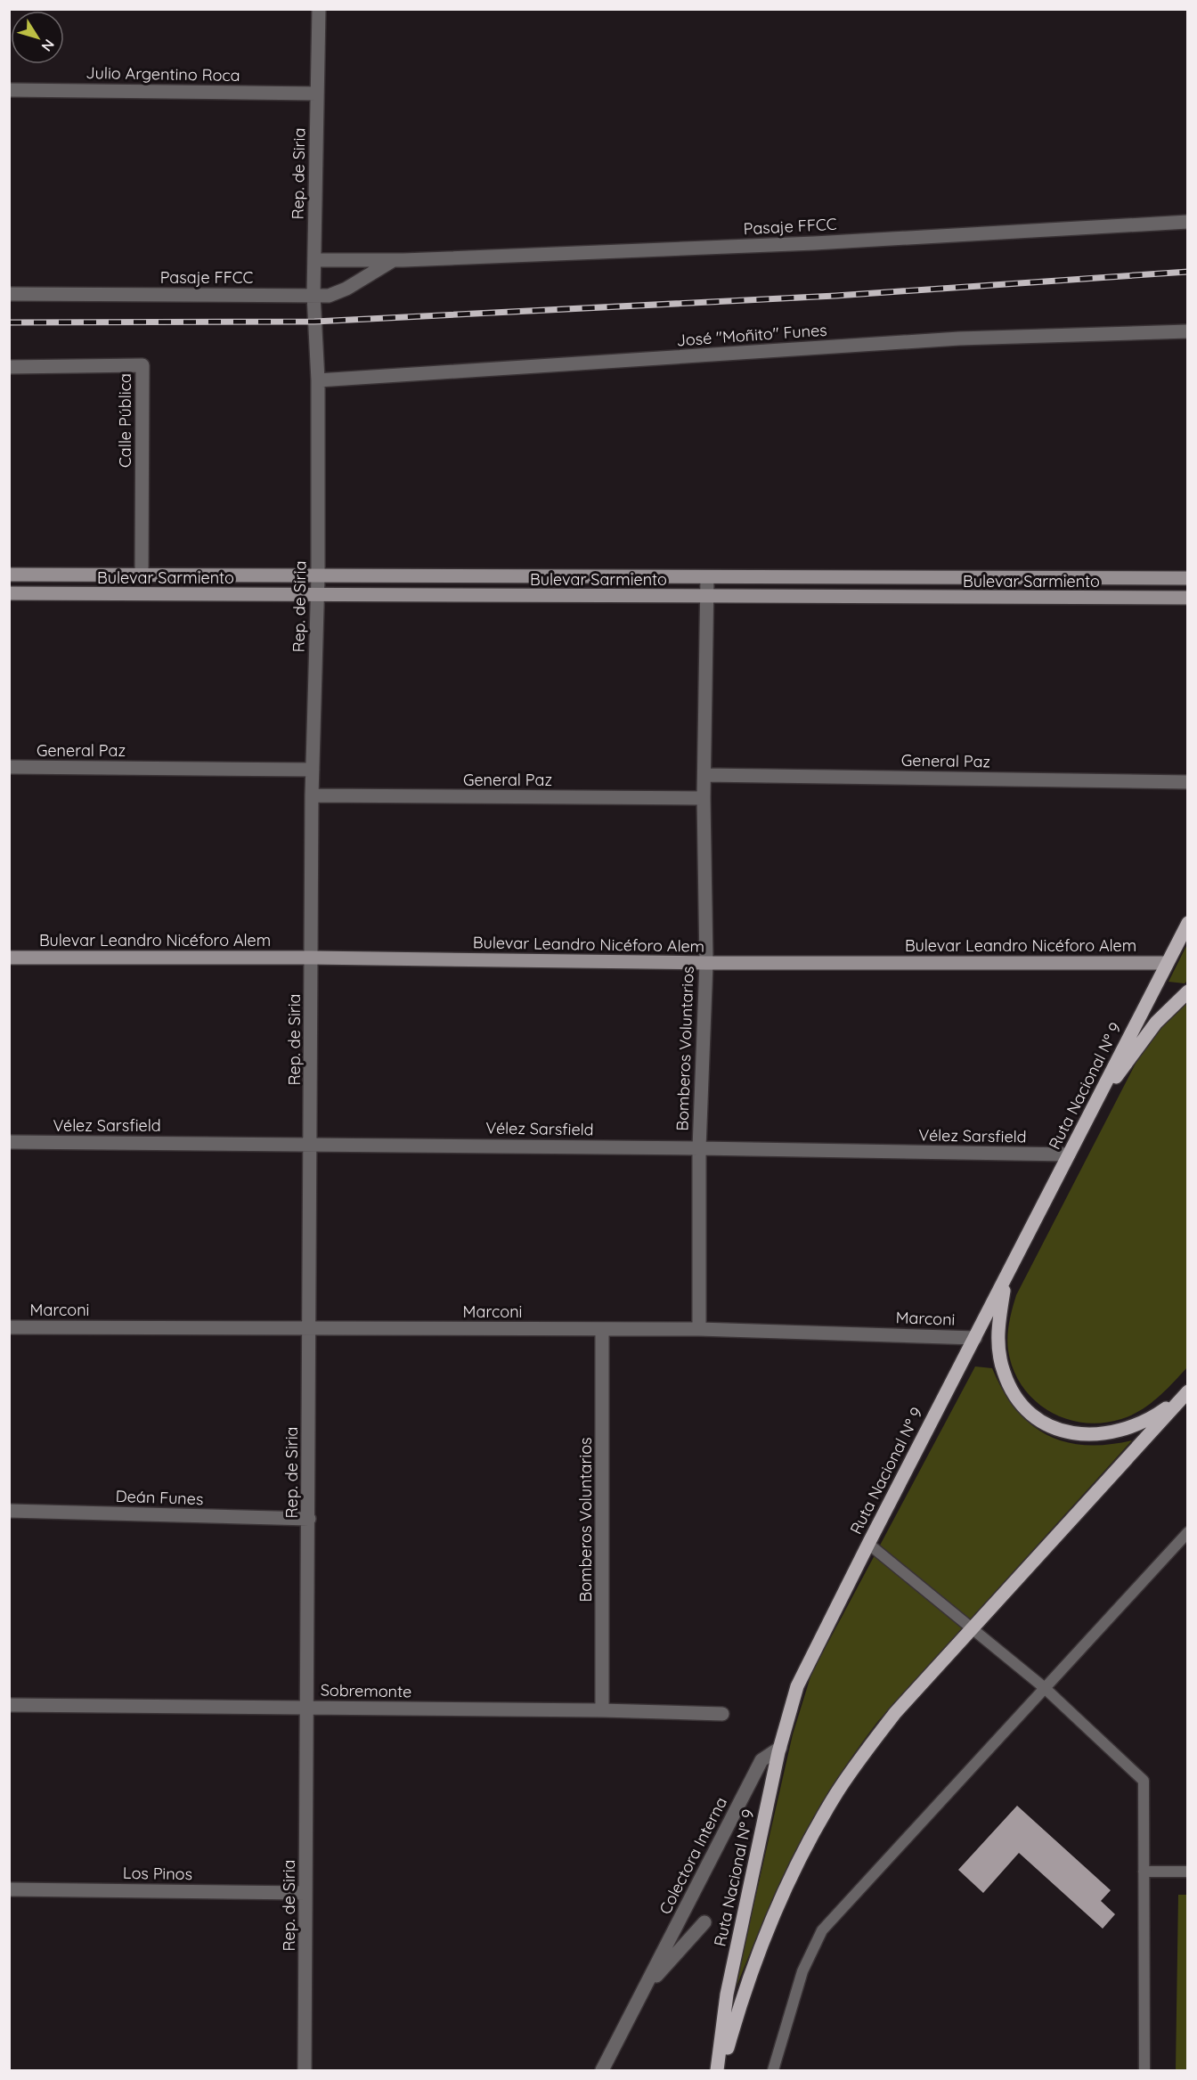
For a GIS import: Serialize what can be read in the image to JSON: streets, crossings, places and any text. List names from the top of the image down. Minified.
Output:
{"streets":{"main road":["Bulevar Sarmiento","Bulevar Leandro Nicéforo Alem","Ruta Nacional Nº 9"],"street":["Julio Argentino Roca","Rep. de Siria","Pasaje FFCC","José \"Moñito\" Funes","Calle Pública","General Paz","Bomberos Voluntarios","Vélez Sarsfield","Marconi","Deán Funes","Sobremonte","Colectora Interna","Los Pinos"]},"crossings":[["Julio Argentino Roca","Rep. de Siria"],["Rep. de Siria","Pasaje FFCC"],["Rep. de Siria","José \"Moñito\" Funes"],["Rep. de Siria","Bulevar Sarmiento"],["Rep. de Siria","General Paz"],["Rep. de Siria","Bulevar Leandro Nicéforo Alem"],["Rep. de Siria","Vélez Sarsfield"],["Rep. de Siria","Marconi"],["Rep. de Siria","Deán Funes"],["Rep. de Siria","Sobremonte"],["Rep. de Siria","Los Pinos"],["Calle Pública","Bulevar Sarmiento"],["Bulevar Sarmiento","Bomberos Voluntarios"],["General Paz","Bomberos Voluntarios"],["Bulevar Leandro Nicéforo Alem","Bomberos Voluntarios"],["Bulevar Leandro Nicéforo Alem","Ruta Nacional Nº 9"],["Bomberos Voluntarios","Vélez Sarsfield"],["Bomberos Voluntarios","Marconi"],["Bomberos Voluntarios","Sobremonte"],["Ruta Nacional Nº 9","Vélez Sarsfield"],["Ruta Nacional Nº 9","Marconi"],["Ruta Nacional Nº 9","Colectora Interna"]],"north":"bottom right"}
